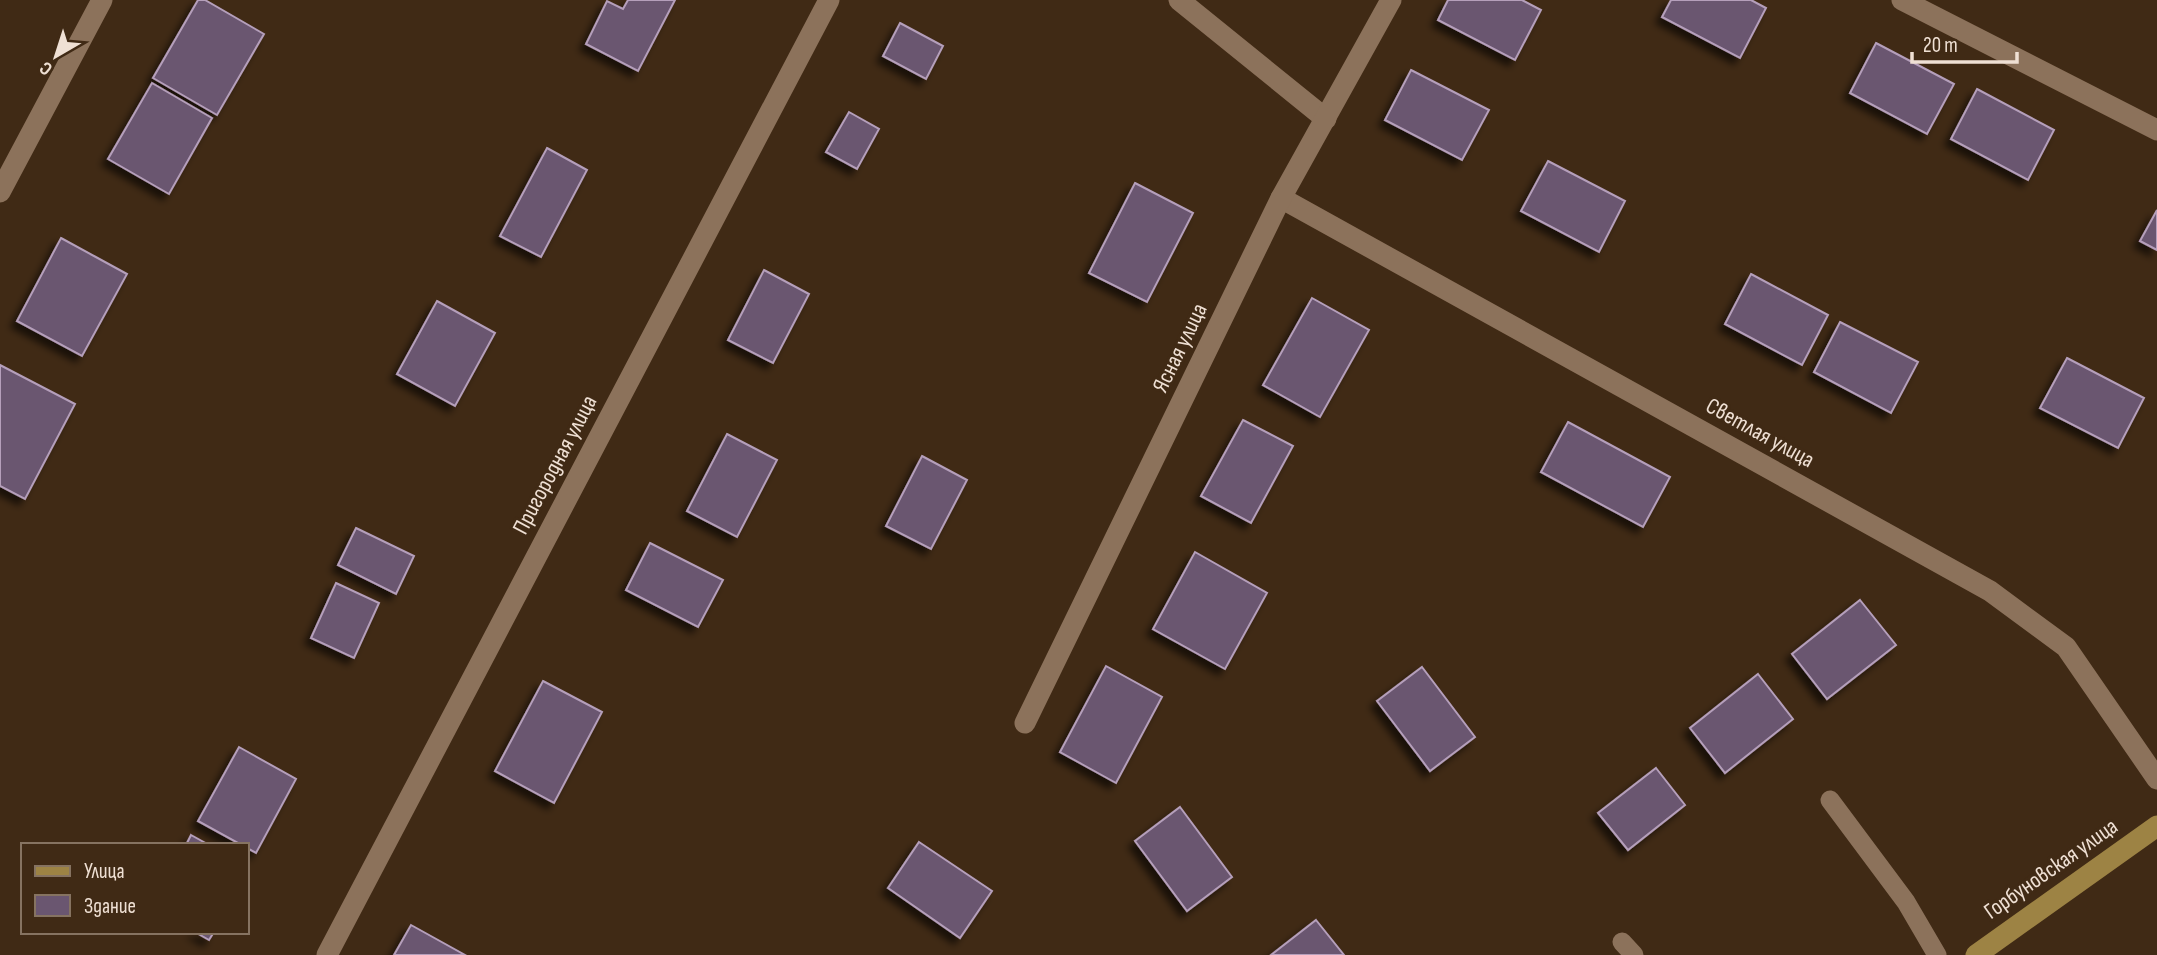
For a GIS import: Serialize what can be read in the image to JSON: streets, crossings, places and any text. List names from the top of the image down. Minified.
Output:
{"streets":{"main road":["Горбуновская улица"],"street":["Ясная улица","Светлая улица","Пригородная улица"]},"crossings":[["Ясная улица","Светлая улица"]],"legend":["Улица","Здание"],"scale_bar":"20 m","north":"bottom left"}
